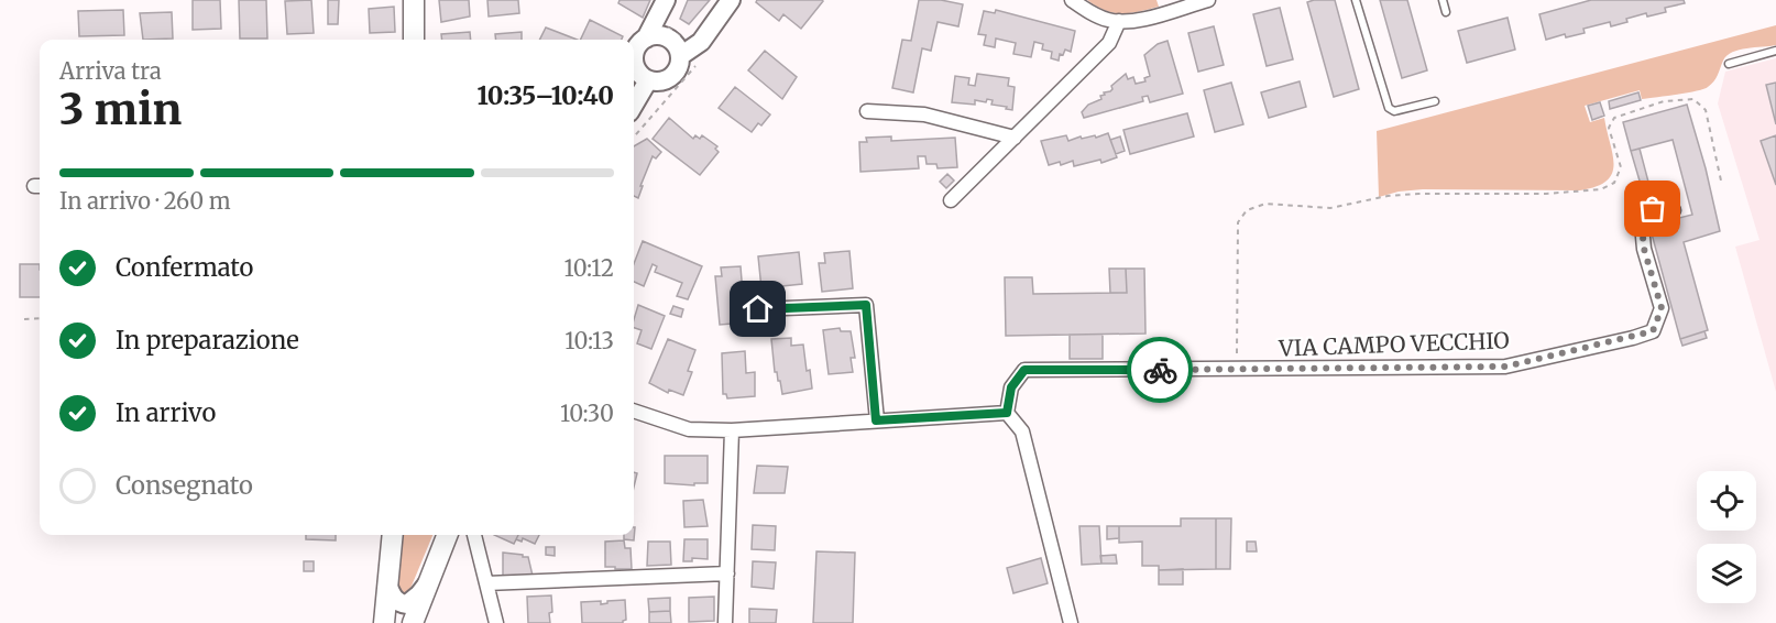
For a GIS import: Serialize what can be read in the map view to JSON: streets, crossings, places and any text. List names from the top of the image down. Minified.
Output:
{"streets":{"street":["VIA CAMPO VECCHIO"]},"page":{"heading":["3 min","Arriva tra","10:35–10:40"],"bar":"In arrivo · 260 m","list":[["Confermato","10:12"],["In preparazione","10:13"],["In arrivo","10:30"],"Consegnato"]}}
